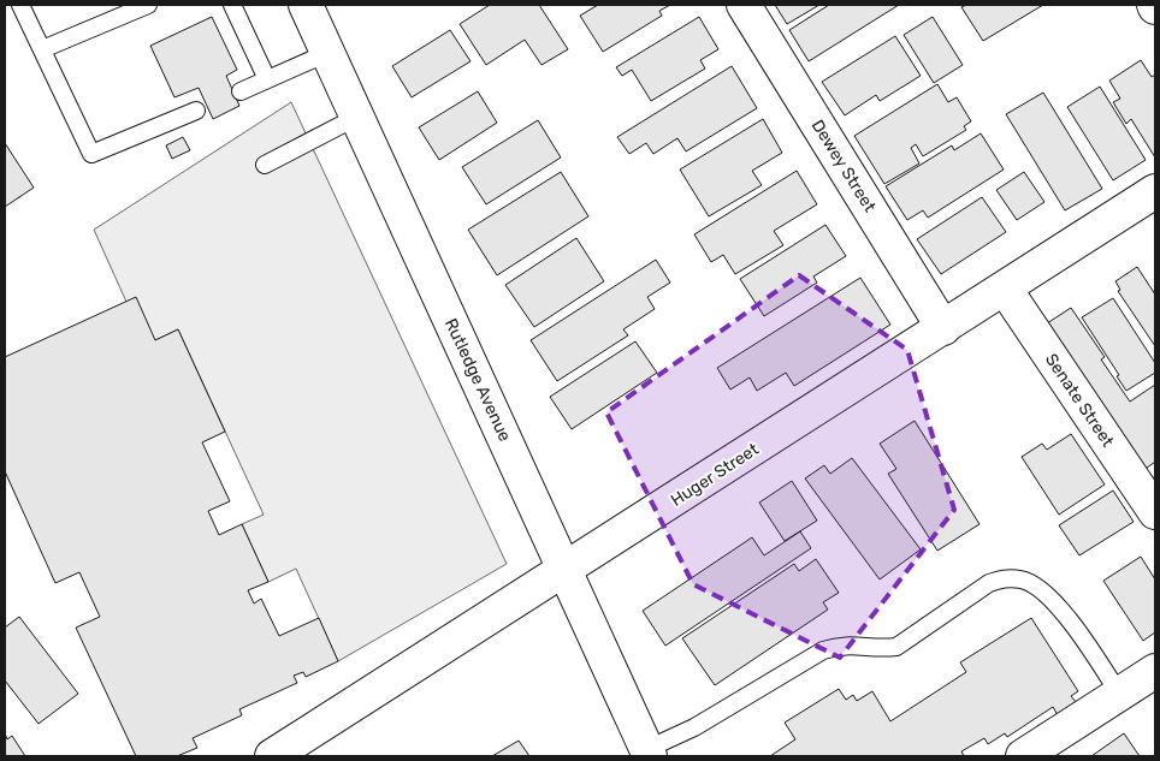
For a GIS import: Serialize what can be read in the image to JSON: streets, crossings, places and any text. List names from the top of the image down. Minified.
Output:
{"streets":{"street":["Dewey Street","Rutledge Avenue","Senate Street","Huger Street"]},"crossings":[["Dewey Street","Huger Street"],["Rutledge Avenue","Huger Street"],["Senate Street","Huger Street"]]}
